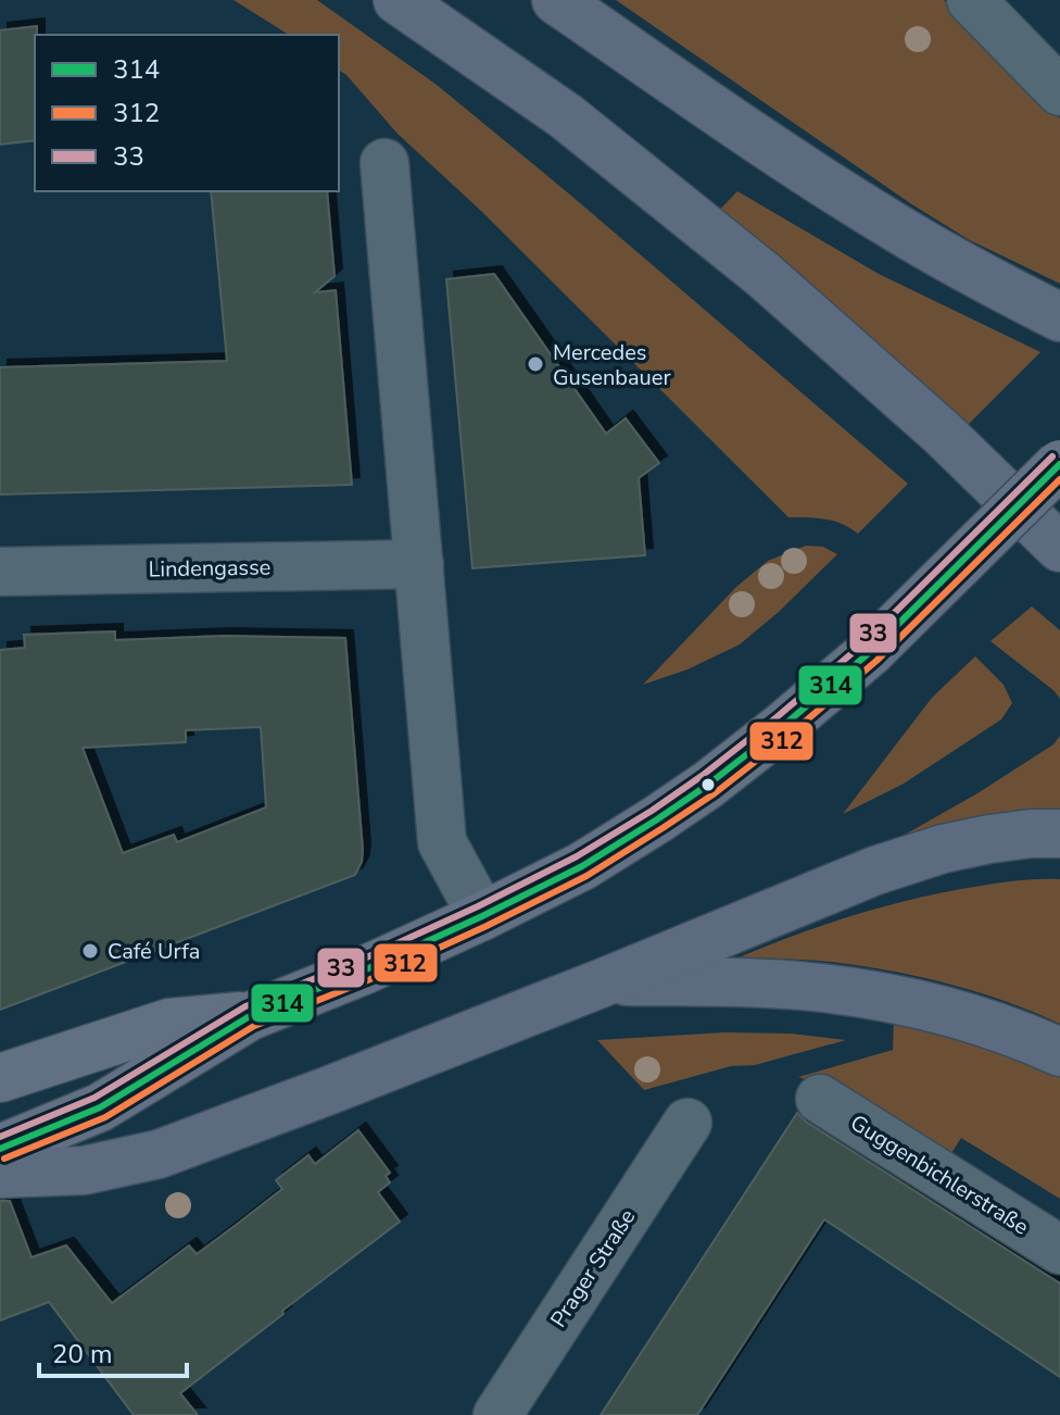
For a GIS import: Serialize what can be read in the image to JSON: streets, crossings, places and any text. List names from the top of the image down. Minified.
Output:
{"streets":{"street":["Lindengasse","Guggenbichlerstraße","Prager Straße"]},"places":["Mercedes Gusenbauer","Café Urfa"],"lines":["transit line 33","transit line 314","transit line 312"],"legend":["314","312","33"],"scale_bar":"20 m"}
